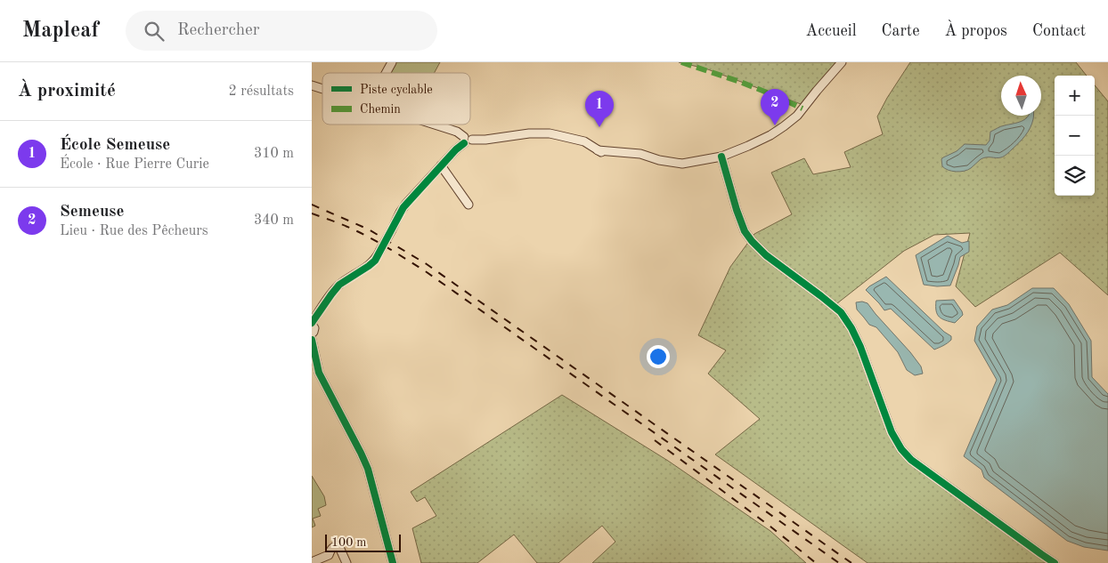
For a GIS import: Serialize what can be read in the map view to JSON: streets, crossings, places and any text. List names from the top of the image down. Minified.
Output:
{"legend":["Piste cyclable","Chemin"],"scale_bar":"100 m","north":"top","page":{"header":"Mapleaf","search":"Rechercher","nav":["Accueil","Carte","À propos","Contact"],"heading":["À proximité","2 résultats"],"map_buttons":["+","−"],"pins":["2","1"],"list":[{"mark":"1","name":"École Semeuse","note":"École · Rue Pierre Curie","value":"310 m"},{"mark":"2","name":"Semeuse","note":"Lieu · Rue des Pêcheurs","value":"340 m"}],"scale":"100 m"}}
